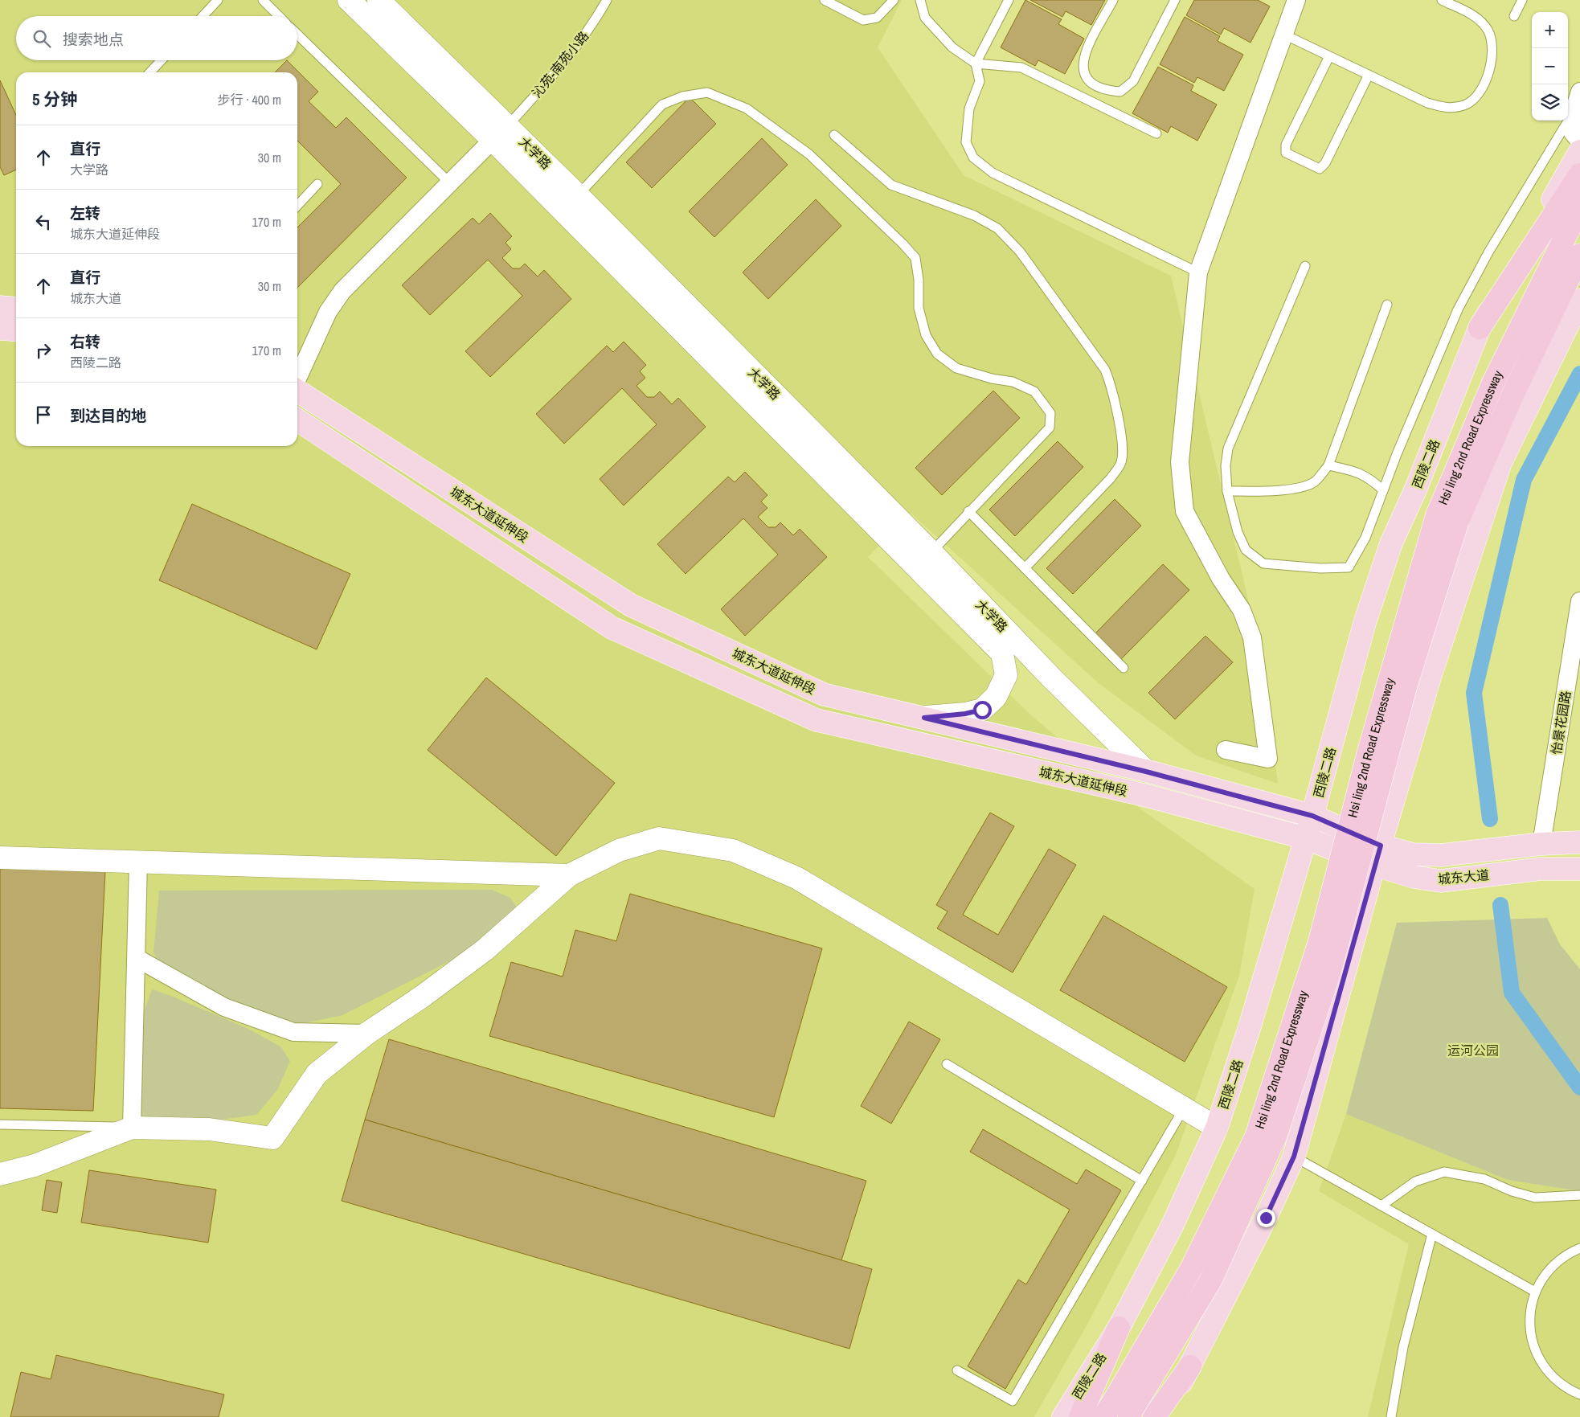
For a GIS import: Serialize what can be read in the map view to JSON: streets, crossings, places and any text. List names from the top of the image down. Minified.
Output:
{"streets":{"highway":["Hsi ling 2nd Road Expressway"],"main road":["大学路","西陵二路","城东大道延伸段","城东大道"],"street":["怡景花园路"],"lane":["沁苑-南苑小路"]},"crossings":[["沁苑-南苑小路","大学路"],["大学路","城东大道延伸段"],["西陵二路","城东大道延伸段"],["西陵二路","城东大道"],["城东大道延伸段","城东大道"],["怡景花园路","城东大道"]],"parks":["运河公园"],"page":{"map_buttons":["+","−"],"search":"搜索地点","heading":["5 分钟","步行 · 400 m"],"list":[["直行","大学路","30 m"],["左转","城东大道延伸段","170 m"],["直行","城东大道","30 m"],["右转","西陵二路","170 m"],"到达目的地"]}}
